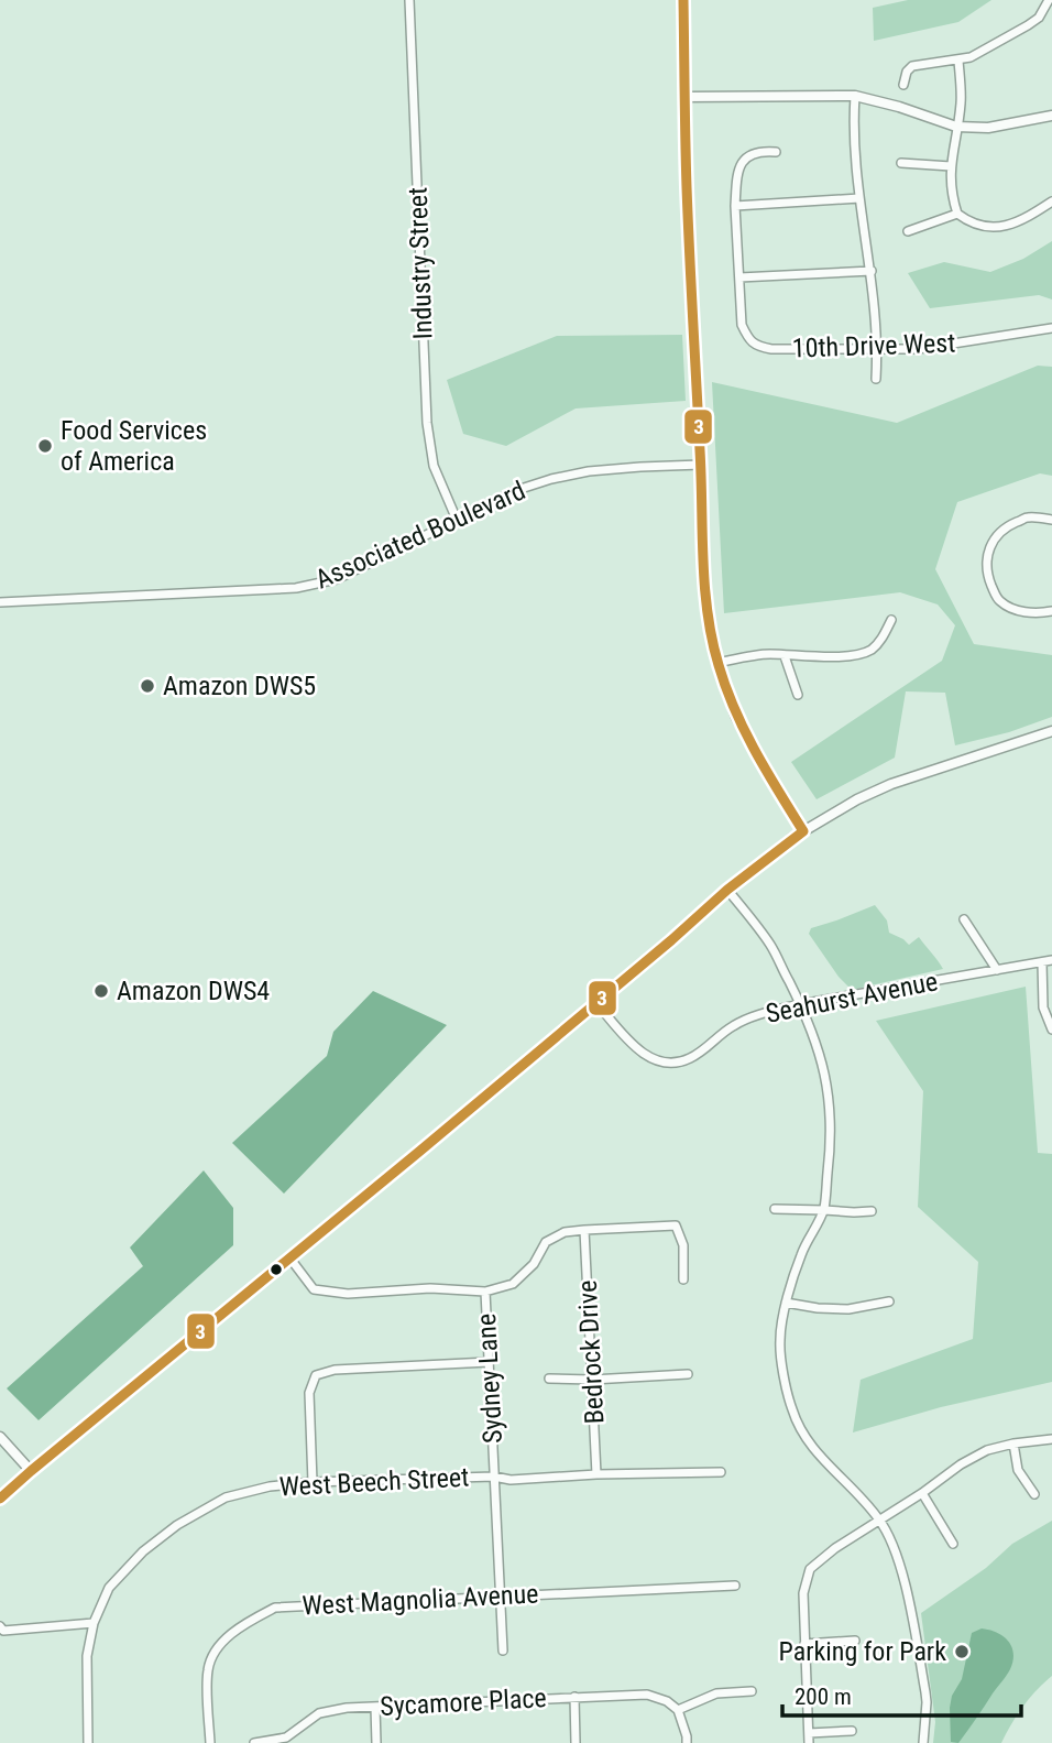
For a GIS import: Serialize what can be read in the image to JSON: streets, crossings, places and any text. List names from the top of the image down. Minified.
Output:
{"streets":{"street":["Industry Street","10th Drive West","Associated Boulevard","Seahurst Avenue","Bedrock Drive","Sydney Lane","West Beech Street","West Magnolia Avenue","Sycamore Place"]},"crossings":[["Industry Street","Associated Boulevard"],["Bedrock Drive","West Beech Street"],["Sydney Lane","West Beech Street"],["Sydney Lane","West Magnolia Avenue"]],"places":["Food Services of America","Amazon DWS5","Amazon DWS4","Parking for Park"],"lines":["transit line 3"],"scale_bar":"200 m"}
